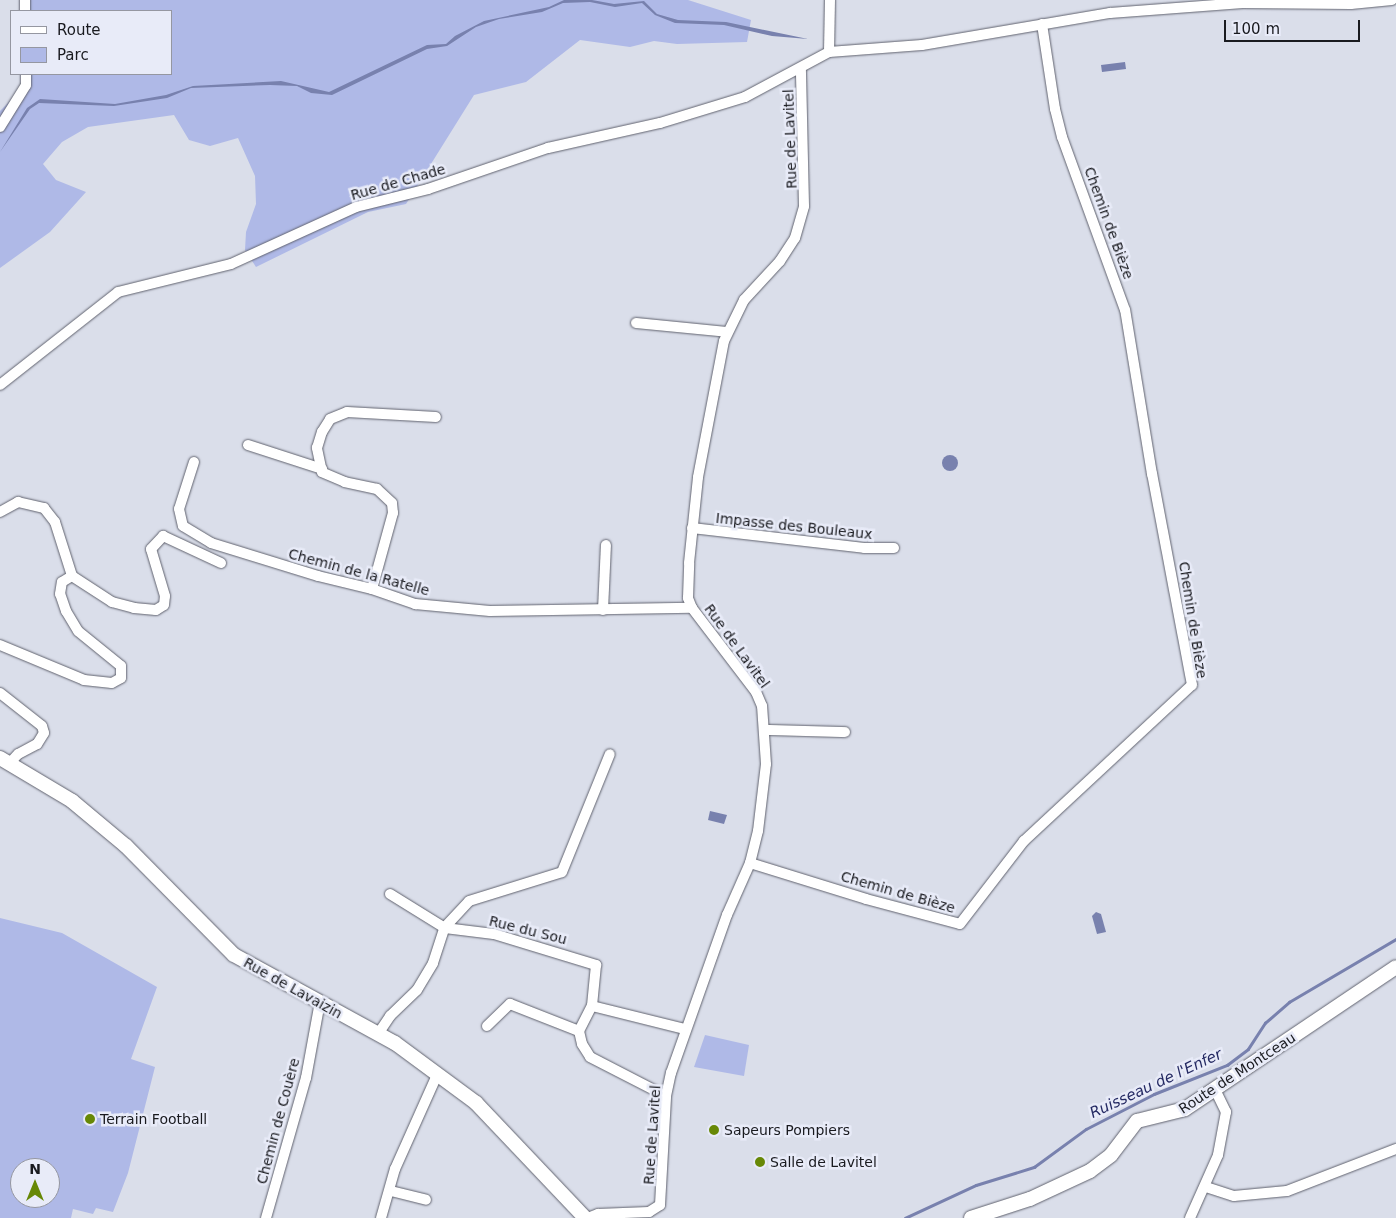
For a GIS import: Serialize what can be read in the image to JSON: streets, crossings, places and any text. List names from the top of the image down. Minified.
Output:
{"streets":{"main road":["Rue de Lavaizin","Route de Montceau"],"street":["Rue de Lavitel","Rue de Chade","Chemin de Bièze","Impasse des Bouleaux","Chemin de la Ratelle","Rue du Sou","Chemin de Couère"]},"crossings":[["Rue de Lavitel","Rue de Chade"],["Rue de Lavitel","Chemin de Bièze"],["Rue de Lavitel","Impasse des Bouleaux"],["Rue de Lavitel","Chemin de la Ratelle"],["Rue de Lavitel","Rue de Lavaizin"],["Rue de Lavaizin","Chemin de Couère"]],"water":["Ruisseau de l'Enfer"],"places":["Terrain Football","Sapeurs Pompiers","Salle de Lavitel"],"legend":["Route","Parc"],"scale_bar":"100 m","north":"top"}
